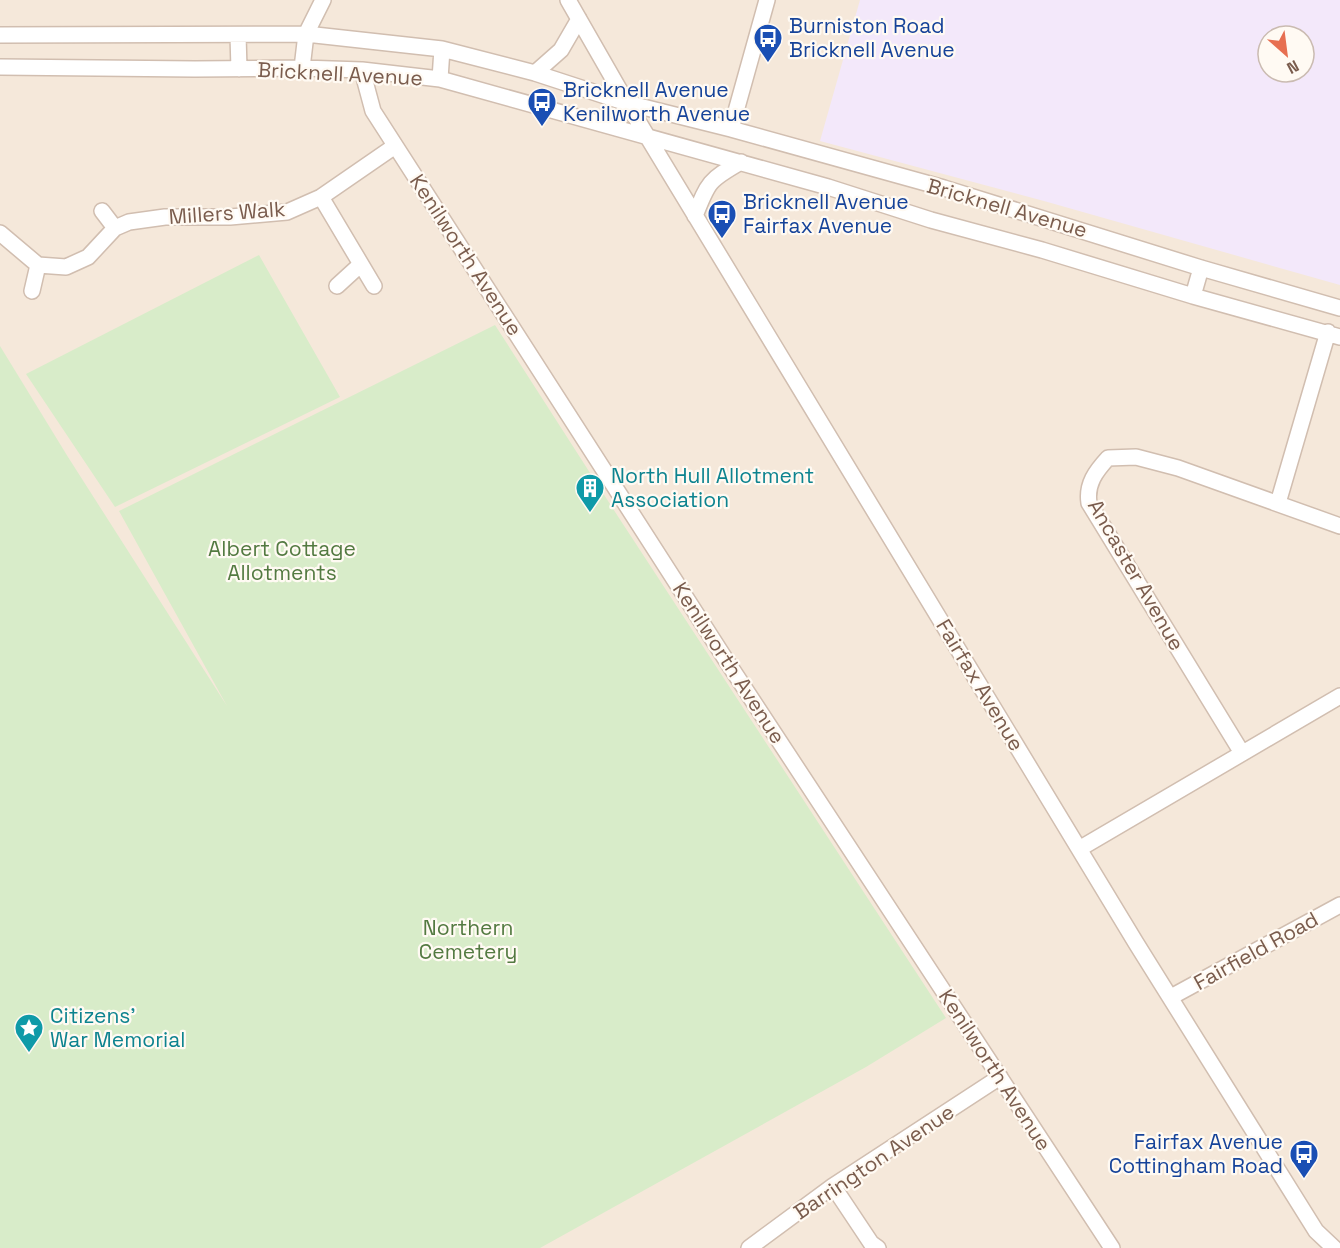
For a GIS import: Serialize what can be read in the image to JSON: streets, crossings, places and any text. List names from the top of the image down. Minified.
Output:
{"streets":{"street":["Bricknell Avenue","Millers Walk","Kenilworth Avenue","Ancaster Avenue","Fairfax Avenue","Fairfield Road","Barrington Avenue"]},"crossings":[["Bricknell Avenue","Kenilworth Avenue"],["Bricknell Avenue","Fairfax Avenue"],["Millers Walk","Kenilworth Avenue"],["Kenilworth Avenue","Barrington Avenue"],["Fairfax Avenue","Fairfield Road"]],"parks":["Albert Cottage Allotments","Northern Cemetery"],"places":{"bus stop":["Burniston Road Bricknell Avenue","Bricknell Avenue Kenilworth Avenue","Bricknell Avenue Fairfax Avenue","Fairfax Avenue Cottingham Road"],"building":["North Hull Allotment Association"],"place":["Citizens' War Memorial"]},"north":"bottom right"}
